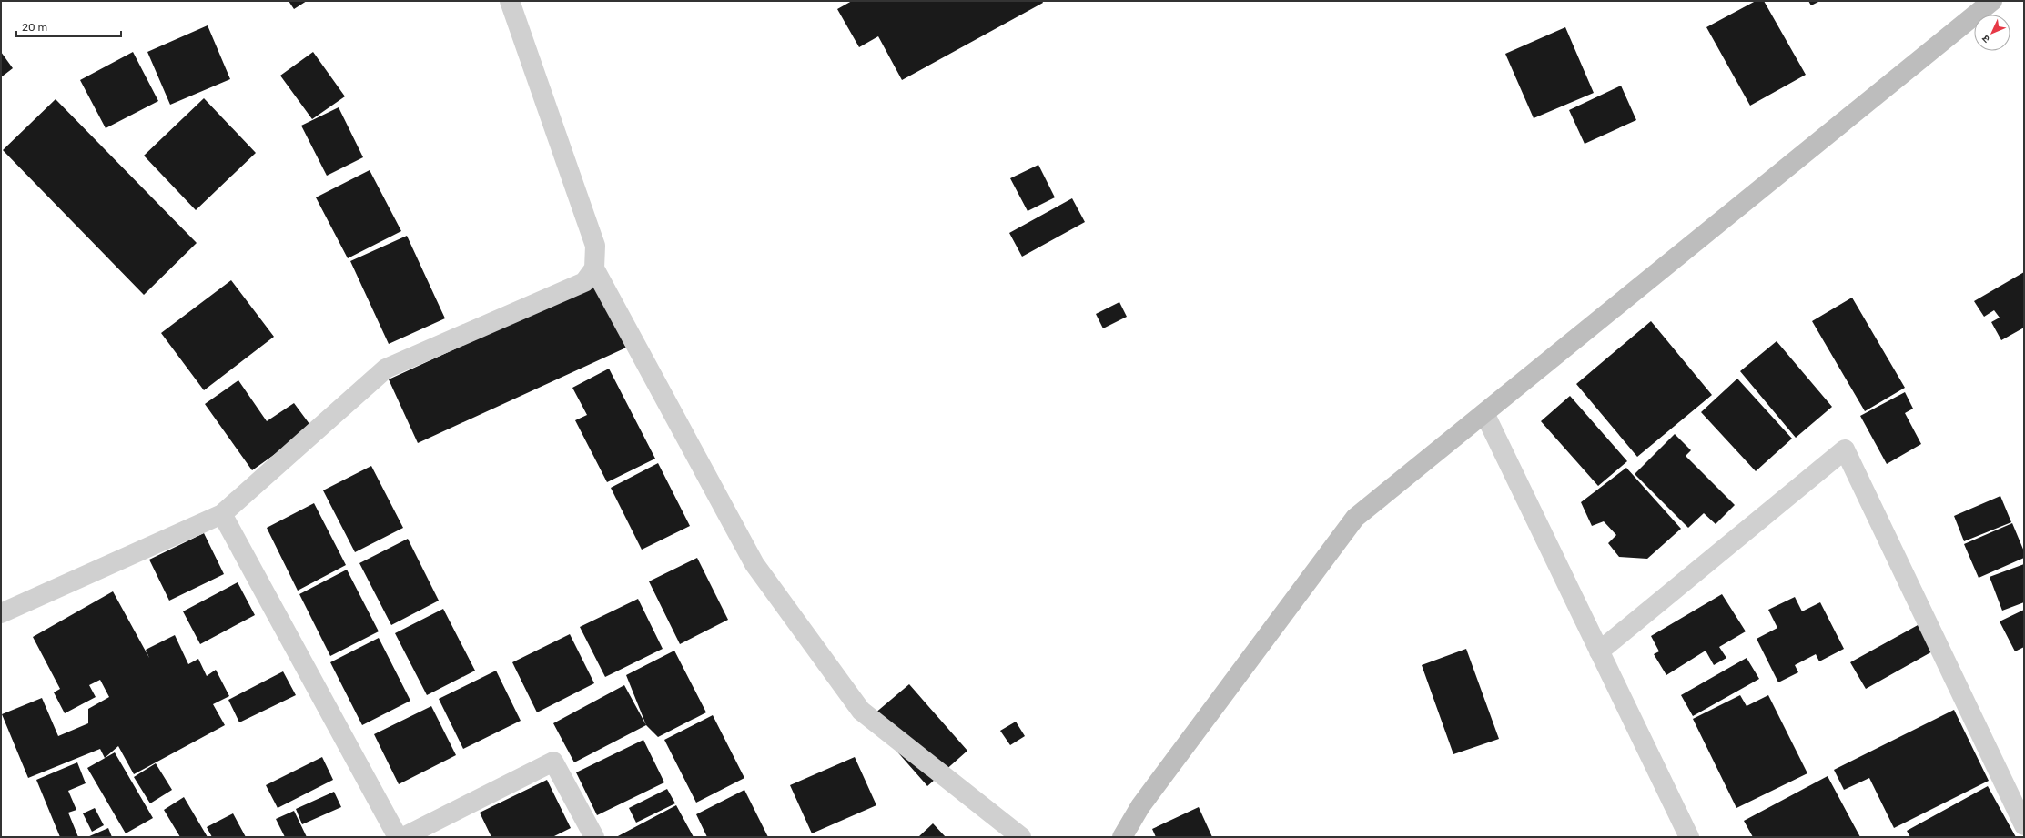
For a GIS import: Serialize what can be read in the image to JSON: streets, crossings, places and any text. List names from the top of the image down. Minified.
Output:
{"scale_bar":"20 m","north":"bottom left"}
